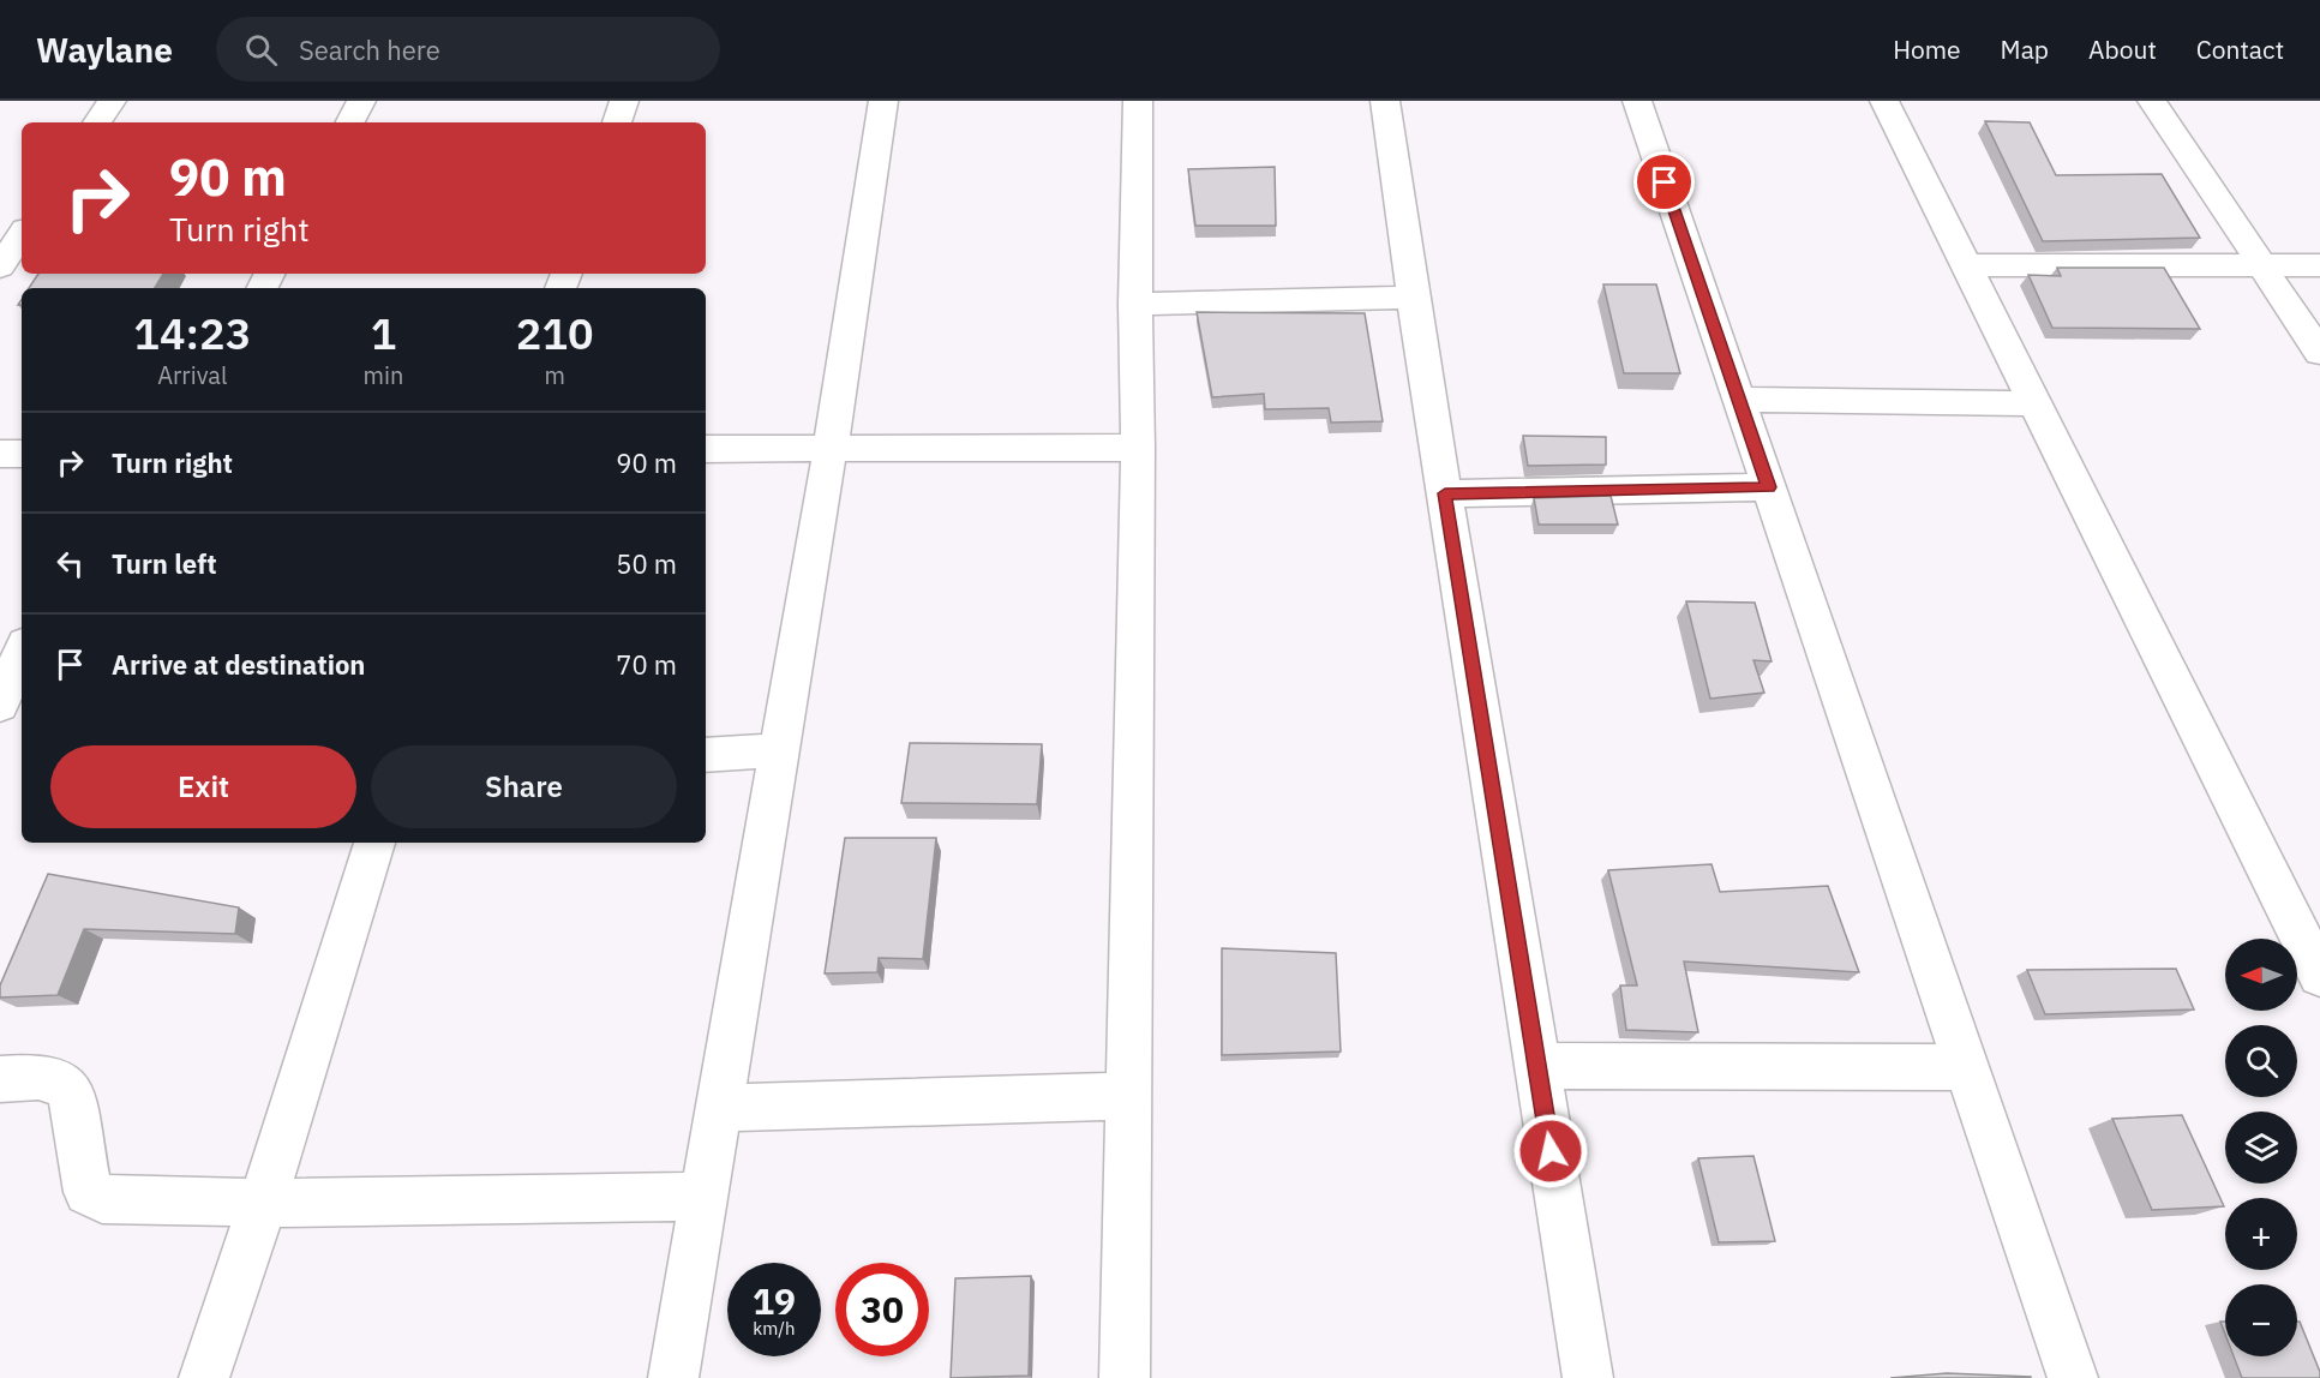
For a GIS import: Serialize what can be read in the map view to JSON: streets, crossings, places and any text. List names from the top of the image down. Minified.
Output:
{"north":"left","page":{"header":"Waylane","search":"Search here","nav":["Home","Map","About","Contact"],"turn":["90 m","Turn right"],"eta":["14:23","Arrival","1","min","210","m"],"list":[{"name":"Turn right","value":"90 m"},{"name":"Turn left","value":"50 m"},{"name":"Arrive at destination","value":"70 m"}],"buttons":["Exit","Share"],"map_buttons":["+","−"],"speed":"19 km/h","limit":"30"}}
